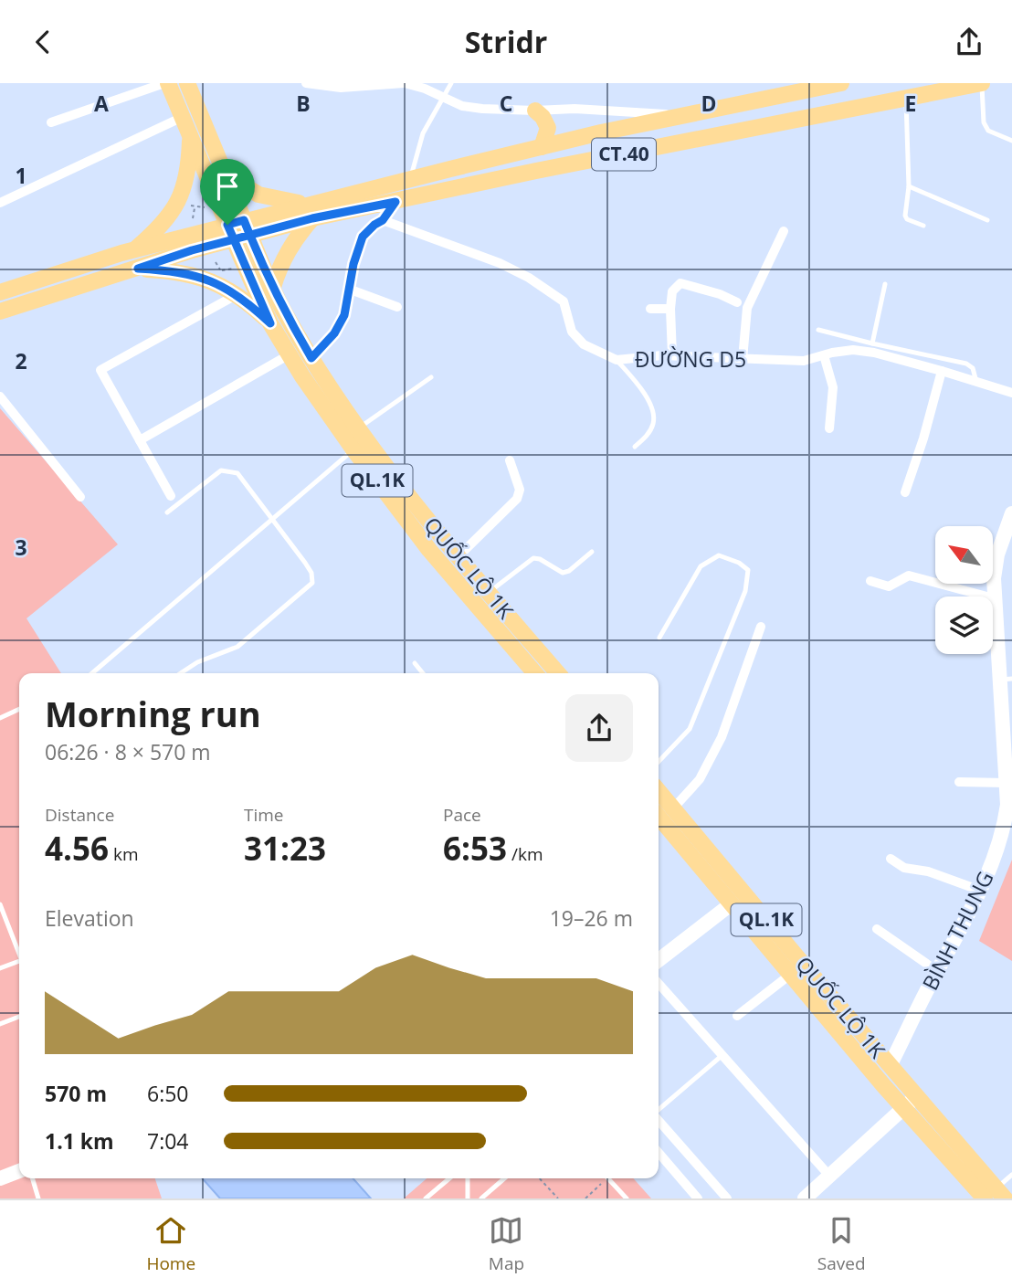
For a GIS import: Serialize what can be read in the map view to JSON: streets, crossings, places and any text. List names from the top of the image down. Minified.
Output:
{"streets":{"main road":["CT.40","QL.1K","QUỐC LỘ 1K"],"street":["ĐƯỜNG D5","BÌNH THUNG"]},"crossings":[["CT.40","QUỐC LỘ 1K"],["QUỐC LỘ 1K","BÌNH THUNG"]],"north":"top left","page":{"header":"Stridr","heading":["Morning run","06:26 · 8 × 570 m"],"stats":[["Distance","4.56 km"],["Time","31:23"],["Pace","6:53 /km"]],"chart":["Elevation","19–26 m"],"list":[{"name":"570 m","note":"6:50"},{"name":"1.1 km","note":"7:04"}],"tabs":["Home","Map","Saved"]},"grid":{"columns":["A","B","C","D","E"],"rows":["1","2","3"]}}
